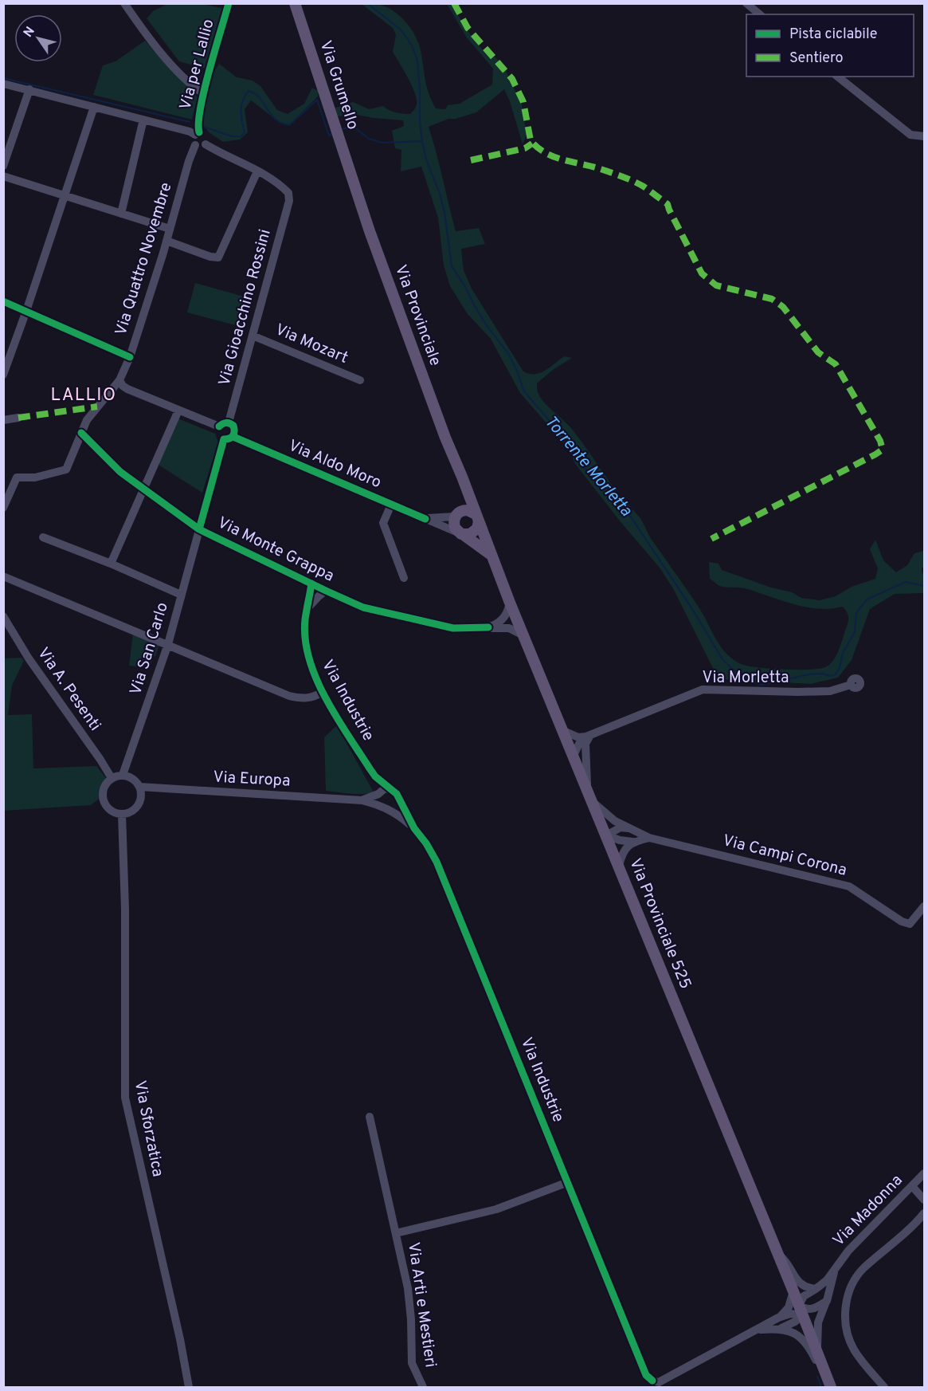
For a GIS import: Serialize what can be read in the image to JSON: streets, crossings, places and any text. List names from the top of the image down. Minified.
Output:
{"streets":{"main road":["Via Grumello","Via Provinciale","Via Provinciale 525"],"street":["Via per Lallio","Via Quattro Novembre","Via Gioacchino Rossini","Via Mozart","Via Aldo Moro","Via Monte Grappa","Via San Carlo","Via Morletta","Via A. Pesenti","Via Industrie","Via Europa","Via Campi Corona","Via Sforzatica","Via Madonna","Via Arti e Mestieri"]},"crossings":[["Via per Lallio","Via Quattro Novembre"],["Via Grumello","Via Provinciale"],["Via Quattro Novembre","Via Monte Grappa"],["Via Gioacchino Rossini","Via Mozart"],["Via Gioacchino Rossini","Via Aldo Moro"],["Via Provinciale","Via Provinciale 525"],["Via Aldo Moro","Via Provinciale 525"],["Via Monte Grappa","Via San Carlo"],["Via Monte Grappa","Via Industrie"],["Via San Carlo","Via A. Pesenti"],["Via San Carlo","Via Europa"],["Via San Carlo","Via Sforzatica"],["Via A. Pesenti","Via Europa"],["Via A. Pesenti","Via Sforzatica"],["Via Industrie","Via Europa"],["Via Industrie","Via Arti e Mestieri"],["Via Europa","Via Sforzatica"],["Via Campi Corona","Via Provinciale 525"],["Via Provinciale 525","Via Madonna"]],"districts":["LALLIO"],"water":["Torrente Morletta"],"legend":["Pista ciclabile","Sentiero"],"north":"top left"}
